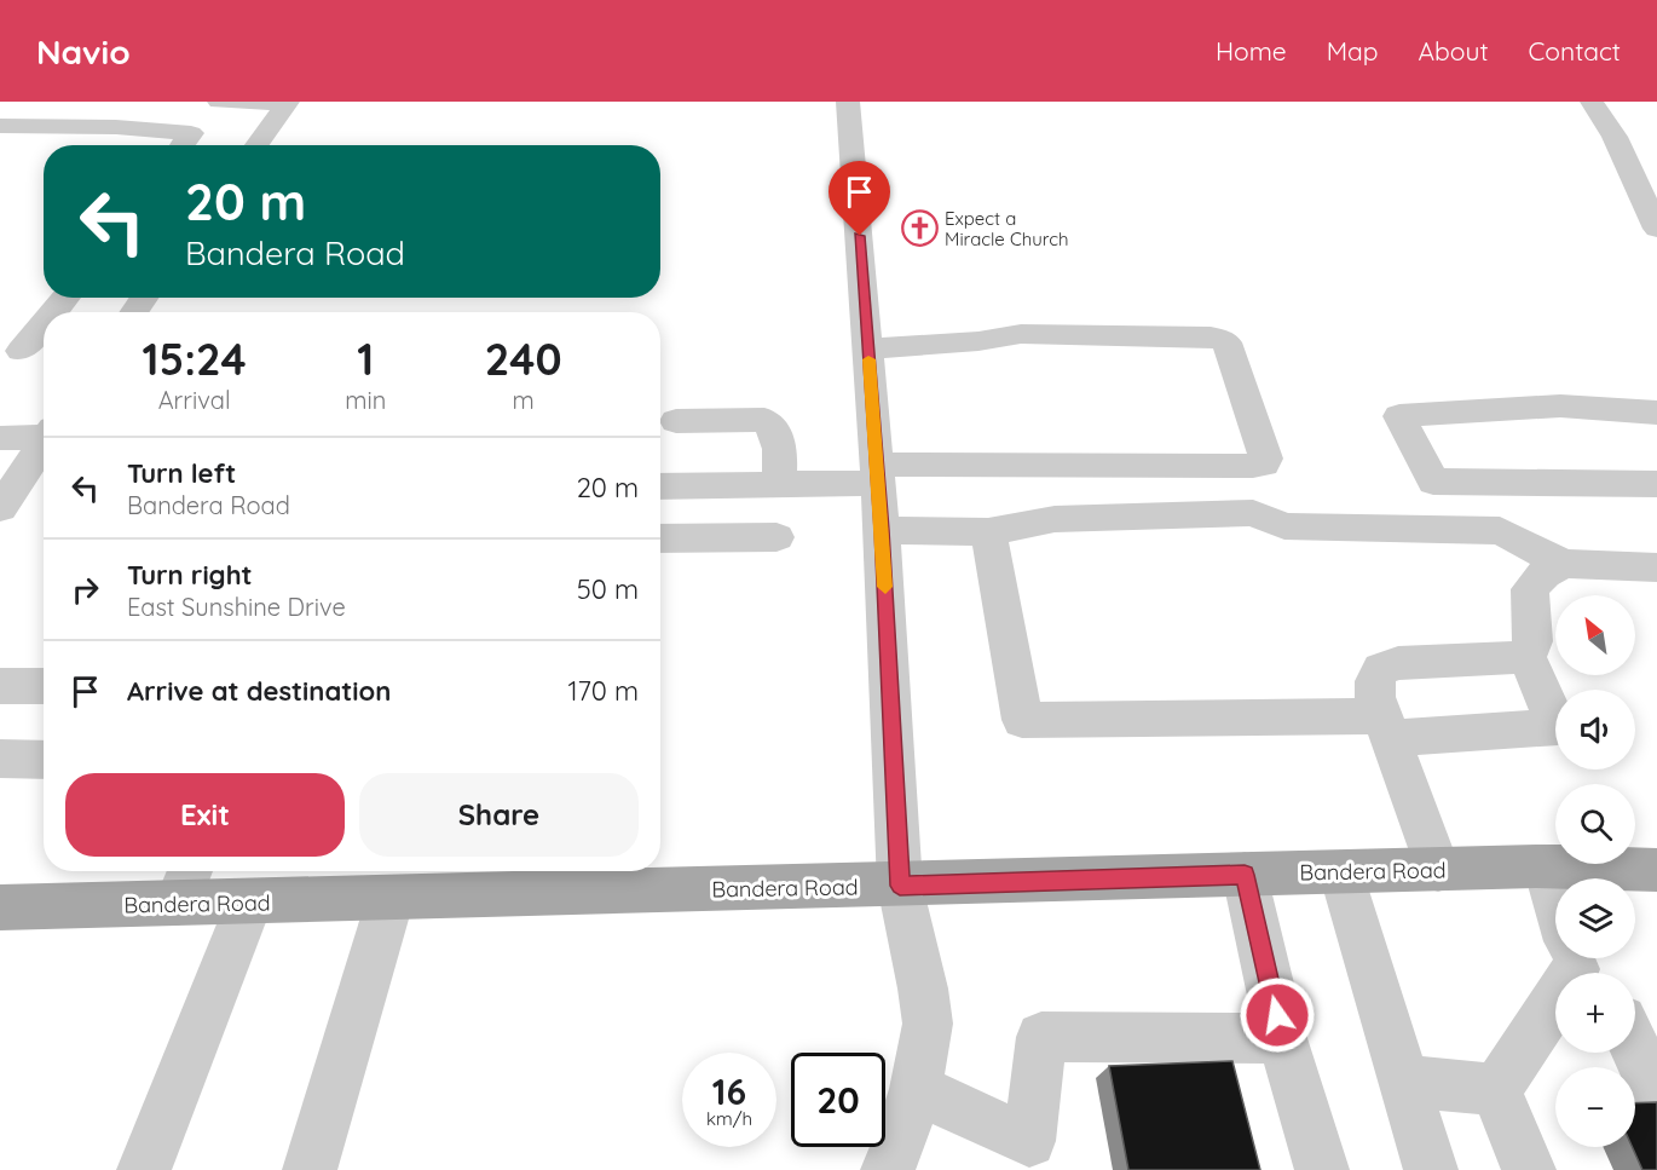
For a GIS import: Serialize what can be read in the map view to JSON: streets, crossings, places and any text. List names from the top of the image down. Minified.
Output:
{"streets":{"main road":["Bandera Road"]},"places":{"church":["Expect a Miracle Church"]},"north":"top left","page":{"header":"Navio","nav":["Home","Map","About","Contact"],"turn":["20 m","Bandera Road"],"eta":["15:24","Arrival","1","min","240","m"],"list":[{"name":"Turn left","note":"Bandera Road","value":"20 m"},{"name":"Turn right","note":"East Sunshine Drive","value":"50 m"},{"name":"Arrive at destination","value":"170 m"}],"map_buttons":["+","−"],"buttons":["Exit","Share"],"speed":"16 km/h","limit":"20"}}
